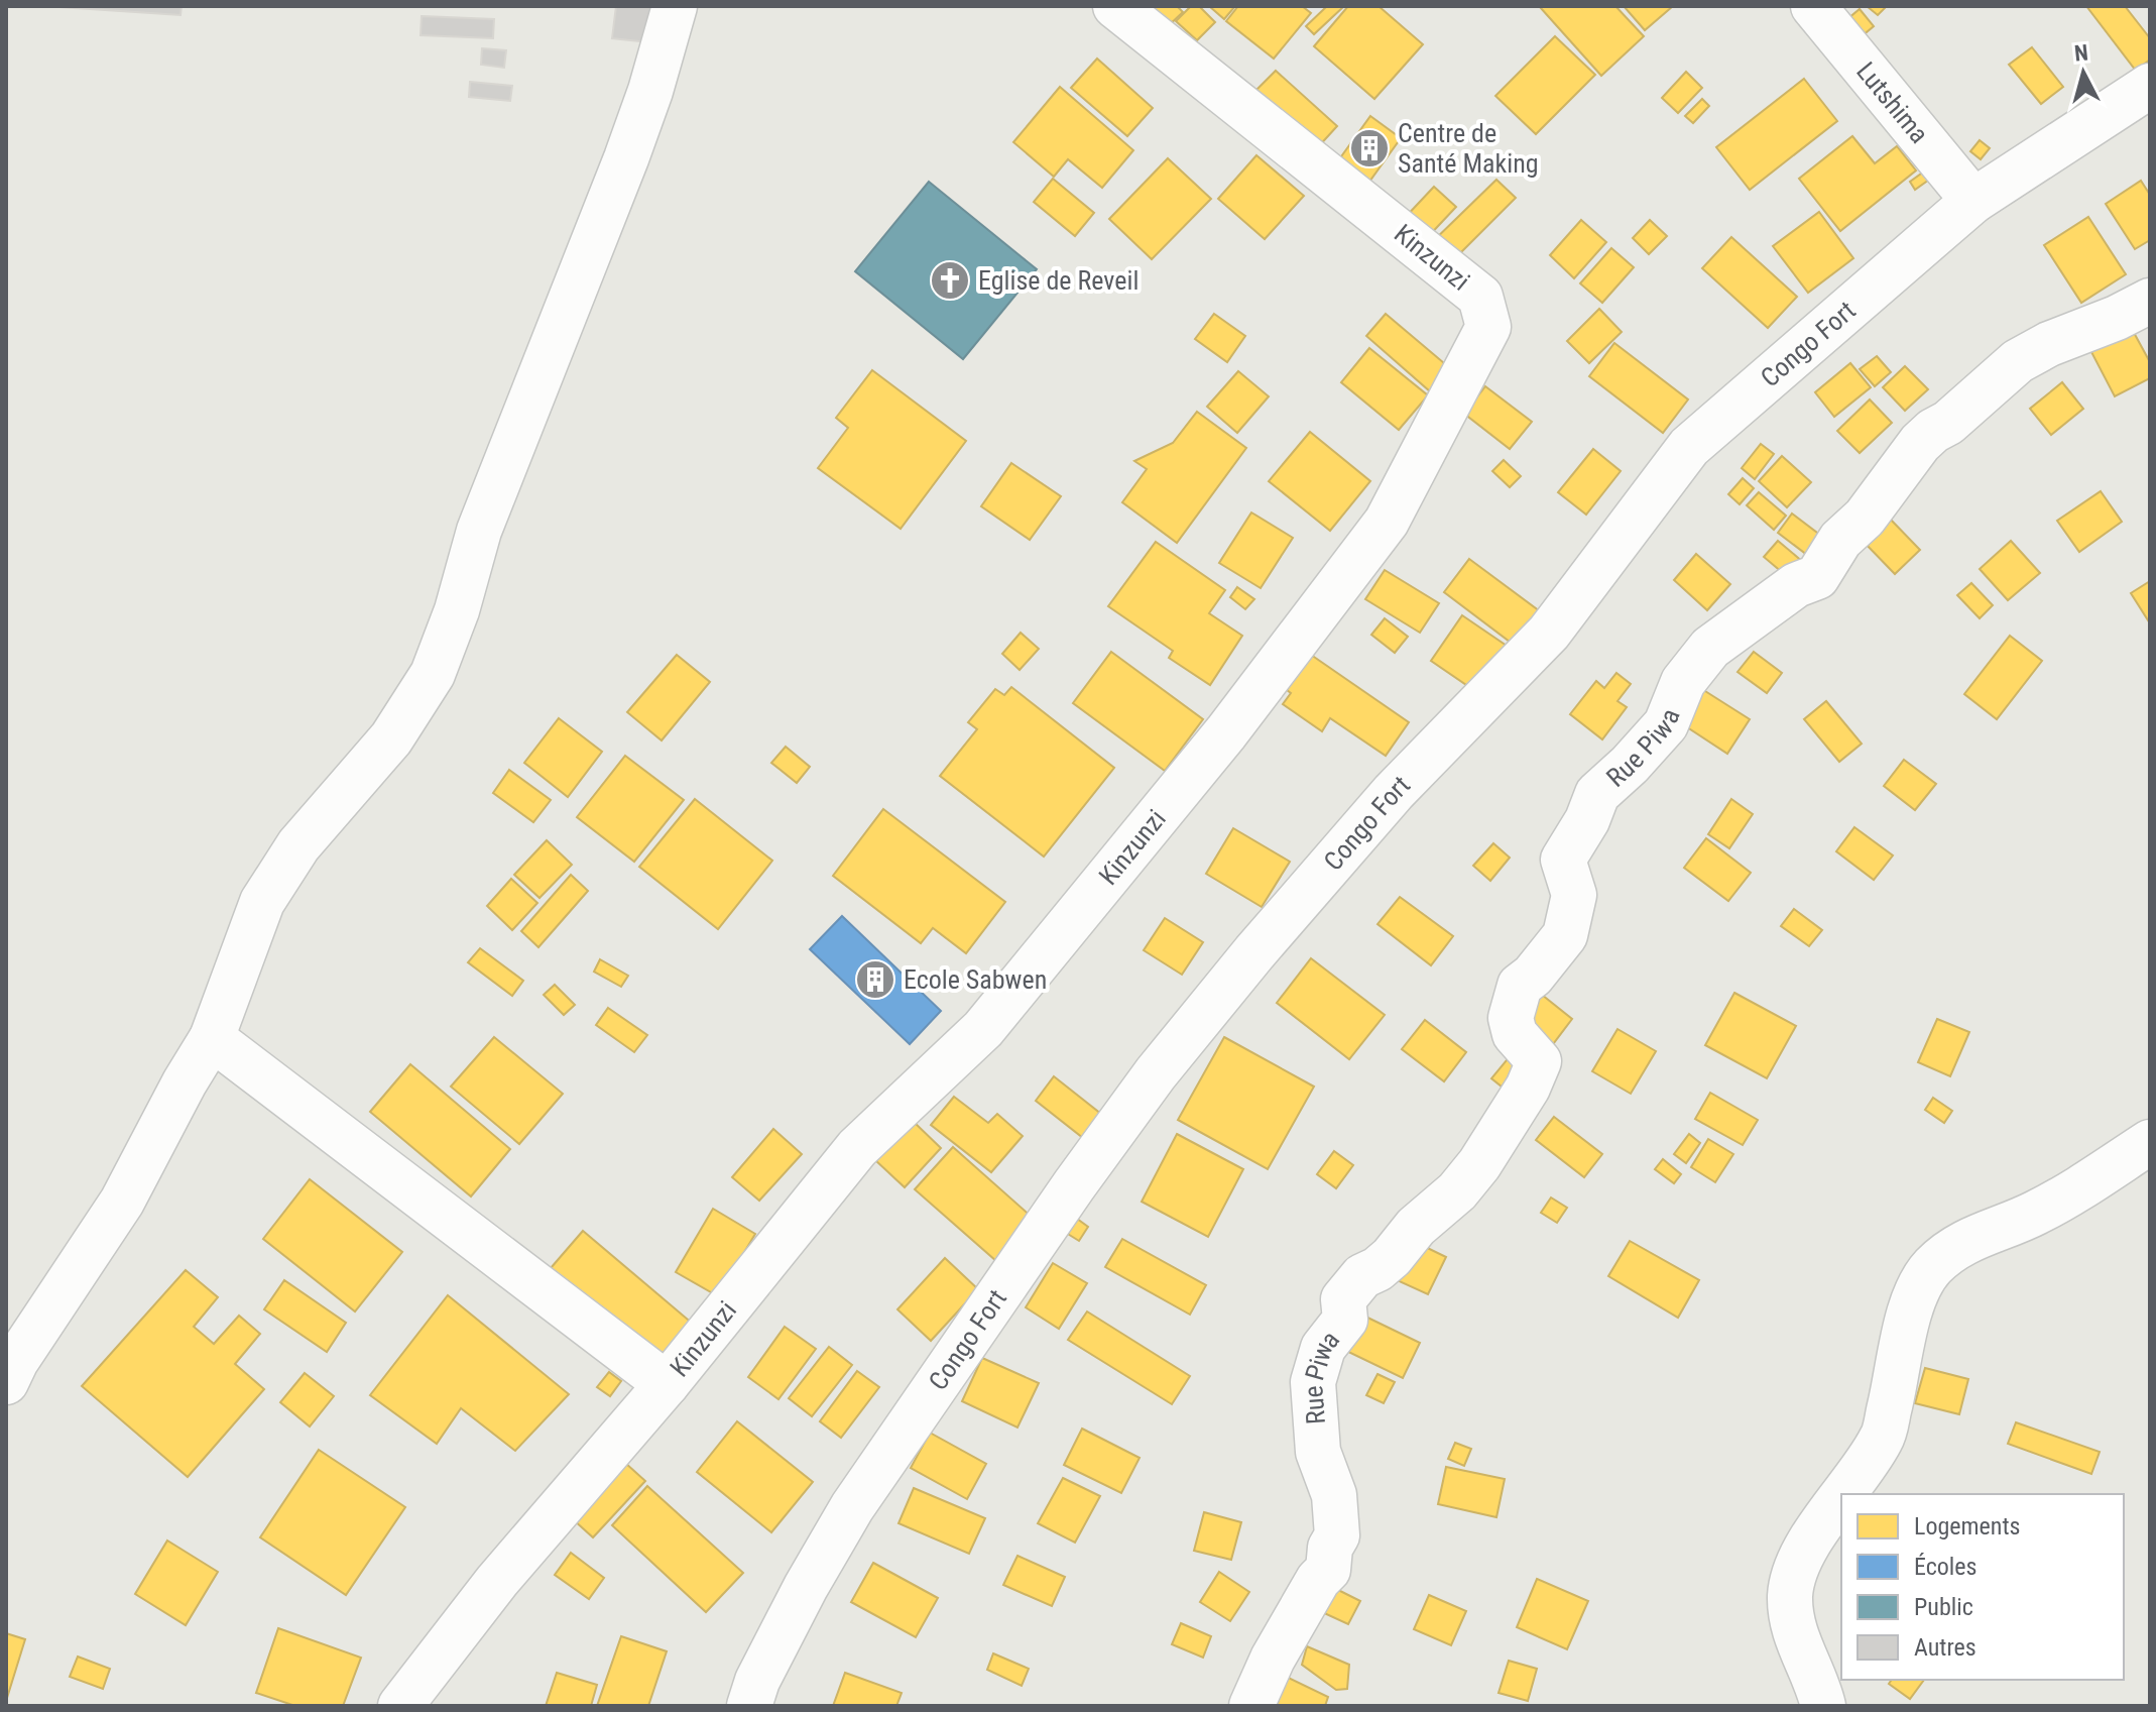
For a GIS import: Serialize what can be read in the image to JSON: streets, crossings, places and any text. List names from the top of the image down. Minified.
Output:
{"streets":{"street":["Lutshima","Kinzunzi","Congo Fort","Rue Piwa"]},"crossings":[["Lutshima","Congo Fort"]],"places":{"building":["Centre de Santé Making","Ecole Sabwen"],"church":["Eglise de Reveil"]},"legend":["Logements","Écoles","Public","Autres"],"north":"top"}
